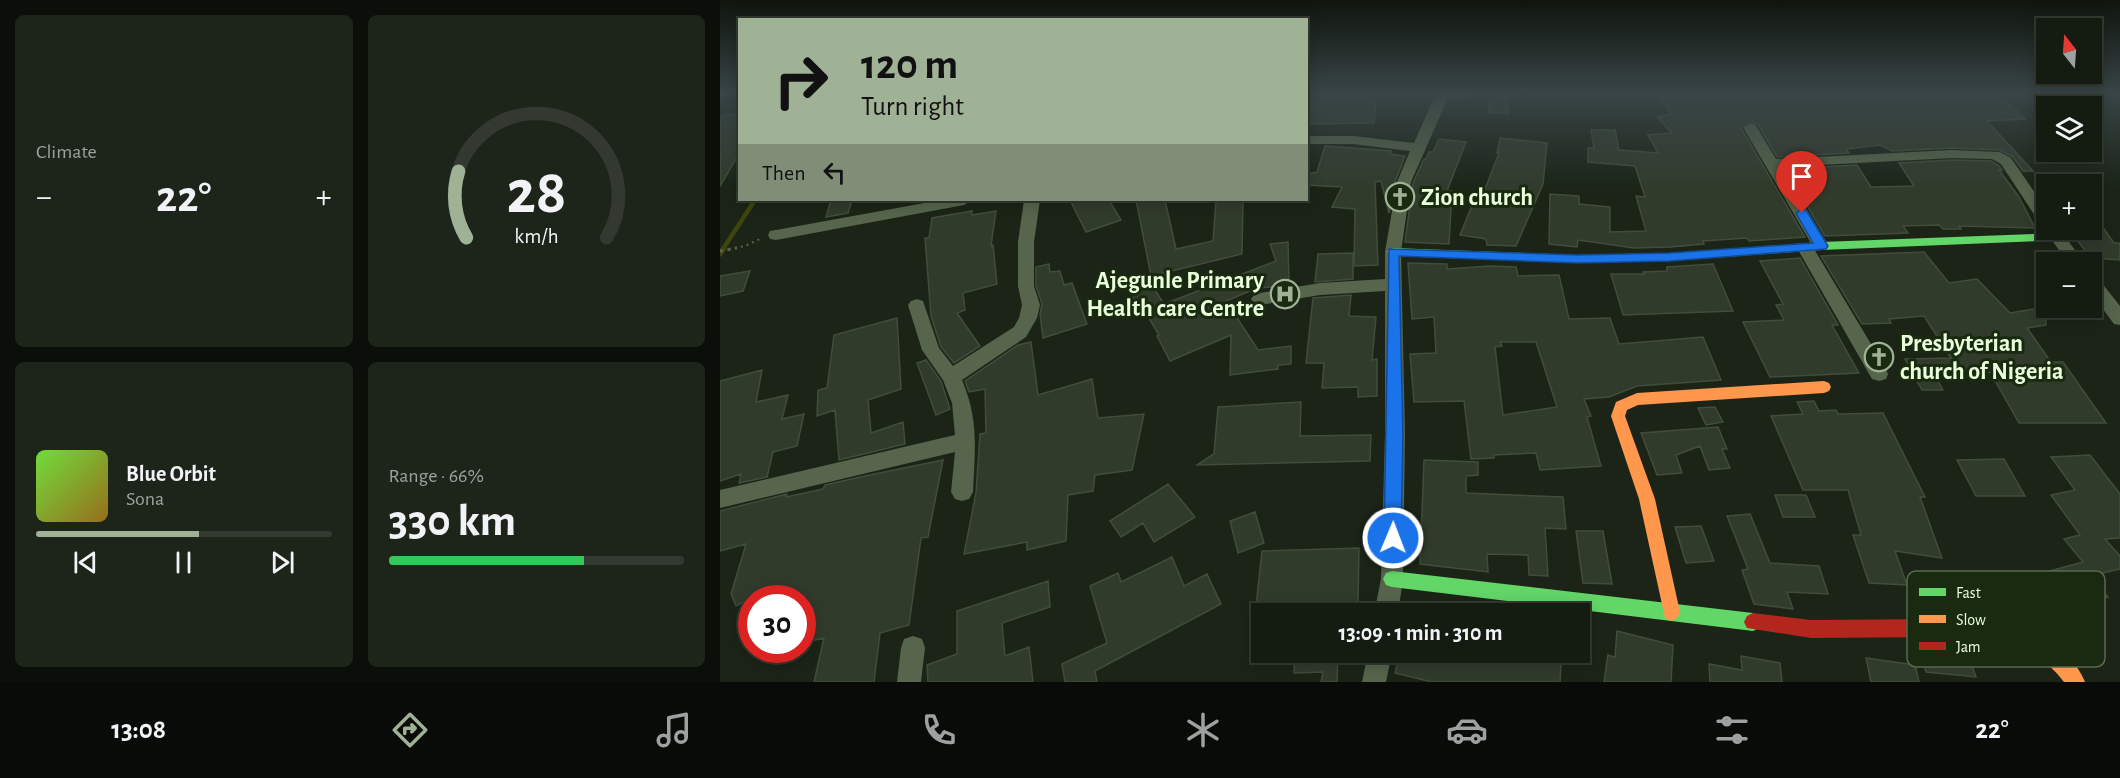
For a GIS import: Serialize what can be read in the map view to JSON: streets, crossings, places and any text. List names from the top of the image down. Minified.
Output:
{"places":{"church":["Zion church","Presbyterian church of Nigeria"],"hospital":["Ajegunle Primary Health care Centre"]},"legend":["Fast","Slow","Jam"],"north":"top","page":{"tile":["Climate",["Range · 66%","330 km"]],"map_buttons":["+","−"],"turn":["120 m","Turn right"],"then":"Then","heat":["−","22°","+"],"song":["Blue Orbit","Sona"],"limit":"30","trip":"13:09 · 1 min · 310 m","tabs":["13:08","22°"],"gauge":["28","km/h"]}}
